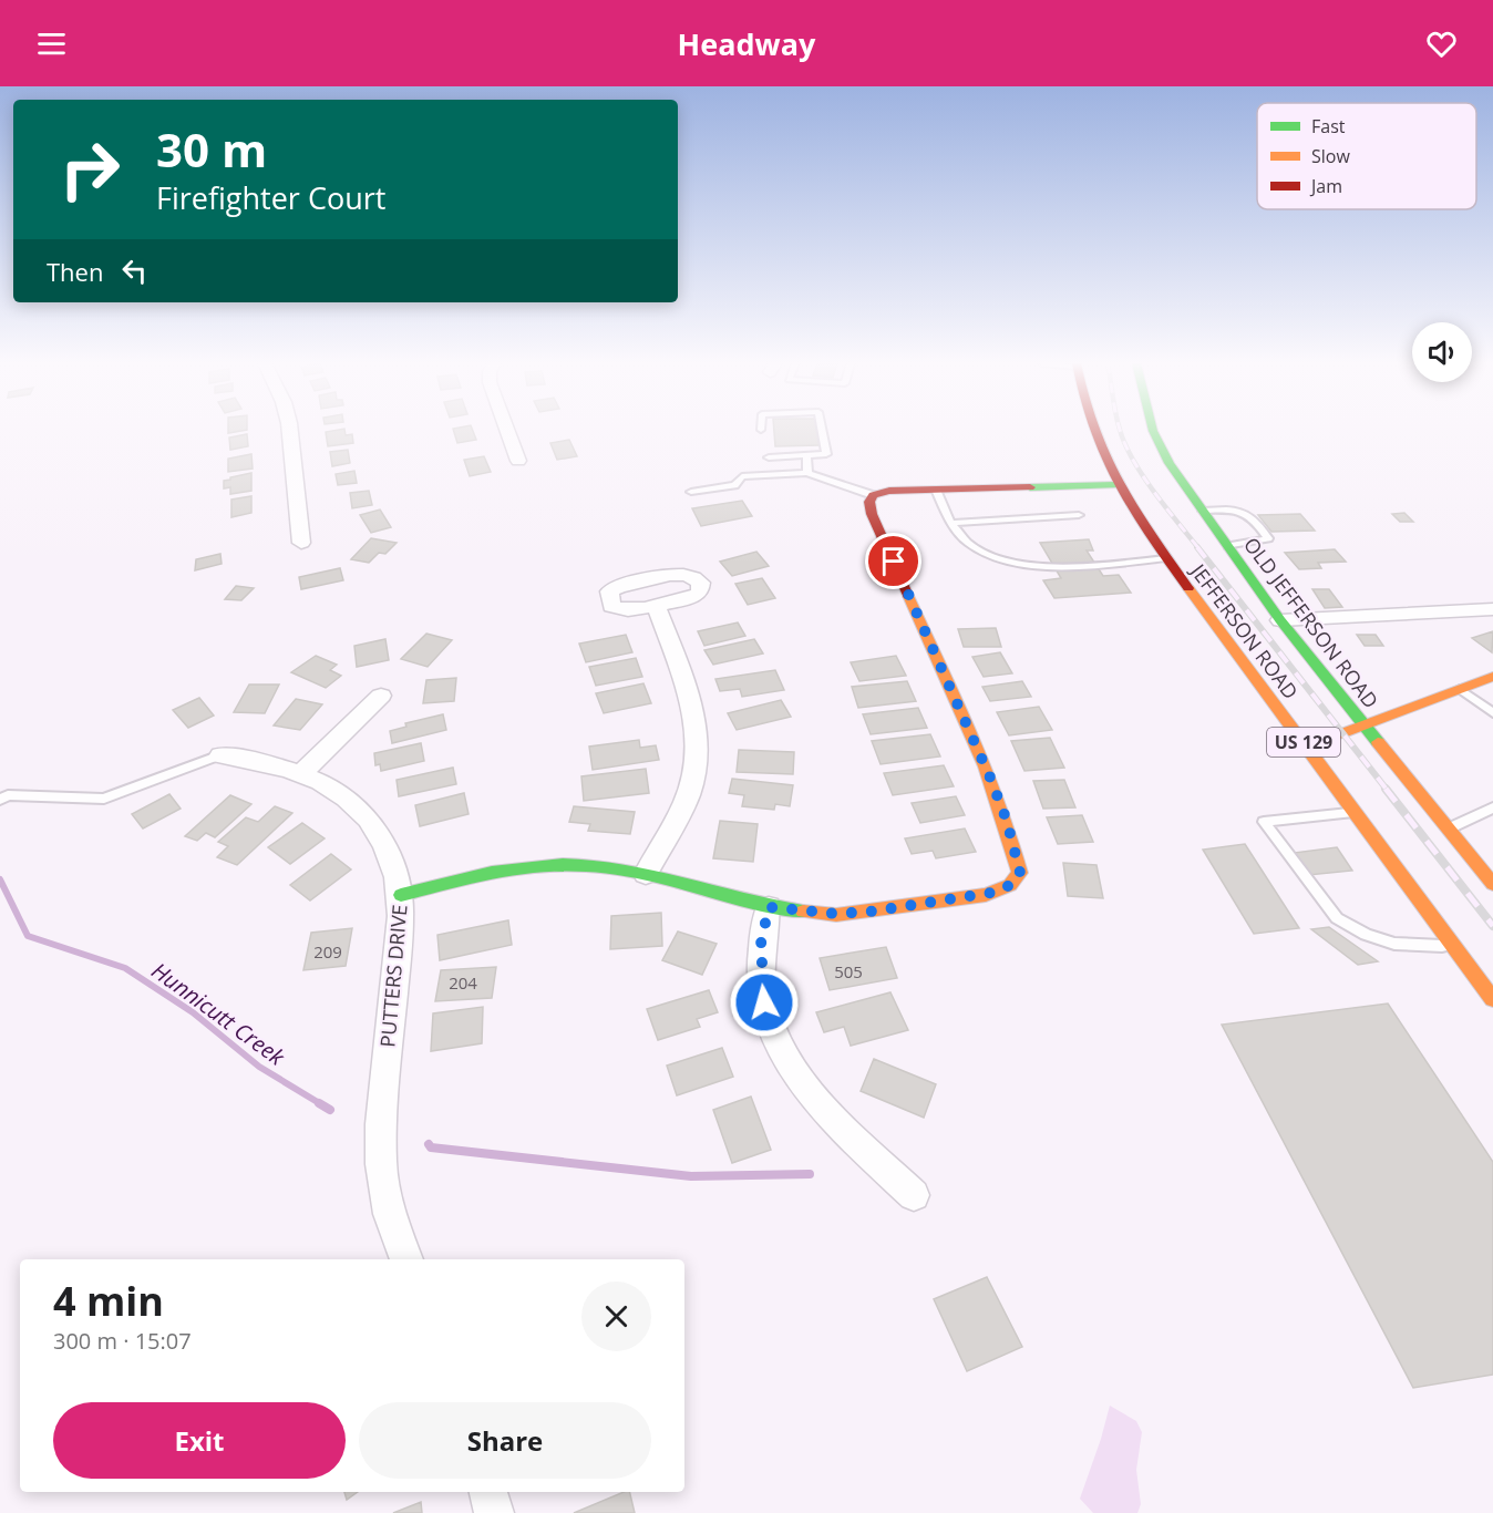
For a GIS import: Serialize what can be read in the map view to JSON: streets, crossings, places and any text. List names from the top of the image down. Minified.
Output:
{"streets":{"main road":["OLD JEFFERSON ROAD","JEFFERSON ROAD","US 129"],"street":["PUTTERS DRIVE"]},"water":["Hunnicutt Creek"],"house_numbers":["209","505","204"],"legend":["Fast","Slow","Jam"],"page":{"header":"Headway","turn":["30 m","Firefighter Court"],"then":"Then","heading":["4 min","300 m · 15:07"],"buttons":["Exit","Share"]}}
